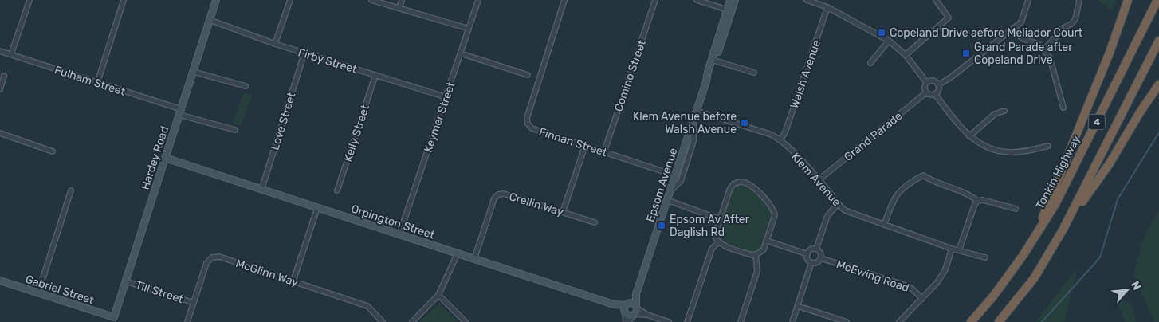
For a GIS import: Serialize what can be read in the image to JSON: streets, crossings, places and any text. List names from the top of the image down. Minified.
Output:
{"streets":{"highway":["4","Tonkin Highway"],"street":["Firby Street","Walsh Avenue","Comino Street","Fulham Street","Keymer Street","Love Street","Kelly Street","Grand Parade","Finnan Street","Hardey Road","Klem Avenue","Epsom Avenue","Crellin Way","Orpington Street","McGlinn Way","McEwing Road","Gabriel Street","Till Street"]},"crossings":[["Firby Street","Keymer Street"],["Firby Street","Love Street"],["Firby Street","Kelly Street"],["Firby Street","Hardey Road"],["Walsh Avenue","Klem Avenue"],["Comino Street","Finnan Street"],["Fulham Street","Hardey Road"],["Keymer Street","Orpington Street"],["Love Street","Orpington Street"],["Grand Parade","Klem Avenue"],["Finnan Street","Epsom Avenue"],["Hardey Road","Orpington Street"],["Hardey Road","Gabriel Street"],["Hardey Road","Till Street"],["Klem Avenue","Epsom Avenue"],["Epsom Avenue","Orpington Street"],["Crellin Way","Orpington Street"],["McGlinn Way","Till Street"]],"places":{"transit":["Copeland Drive aefore Meliador Court","Grand Parade after Copeland Drive","Klem Avenue before Walsh Avenue","Epsom Av After Daglish Rd"]},"north":"top right"}
